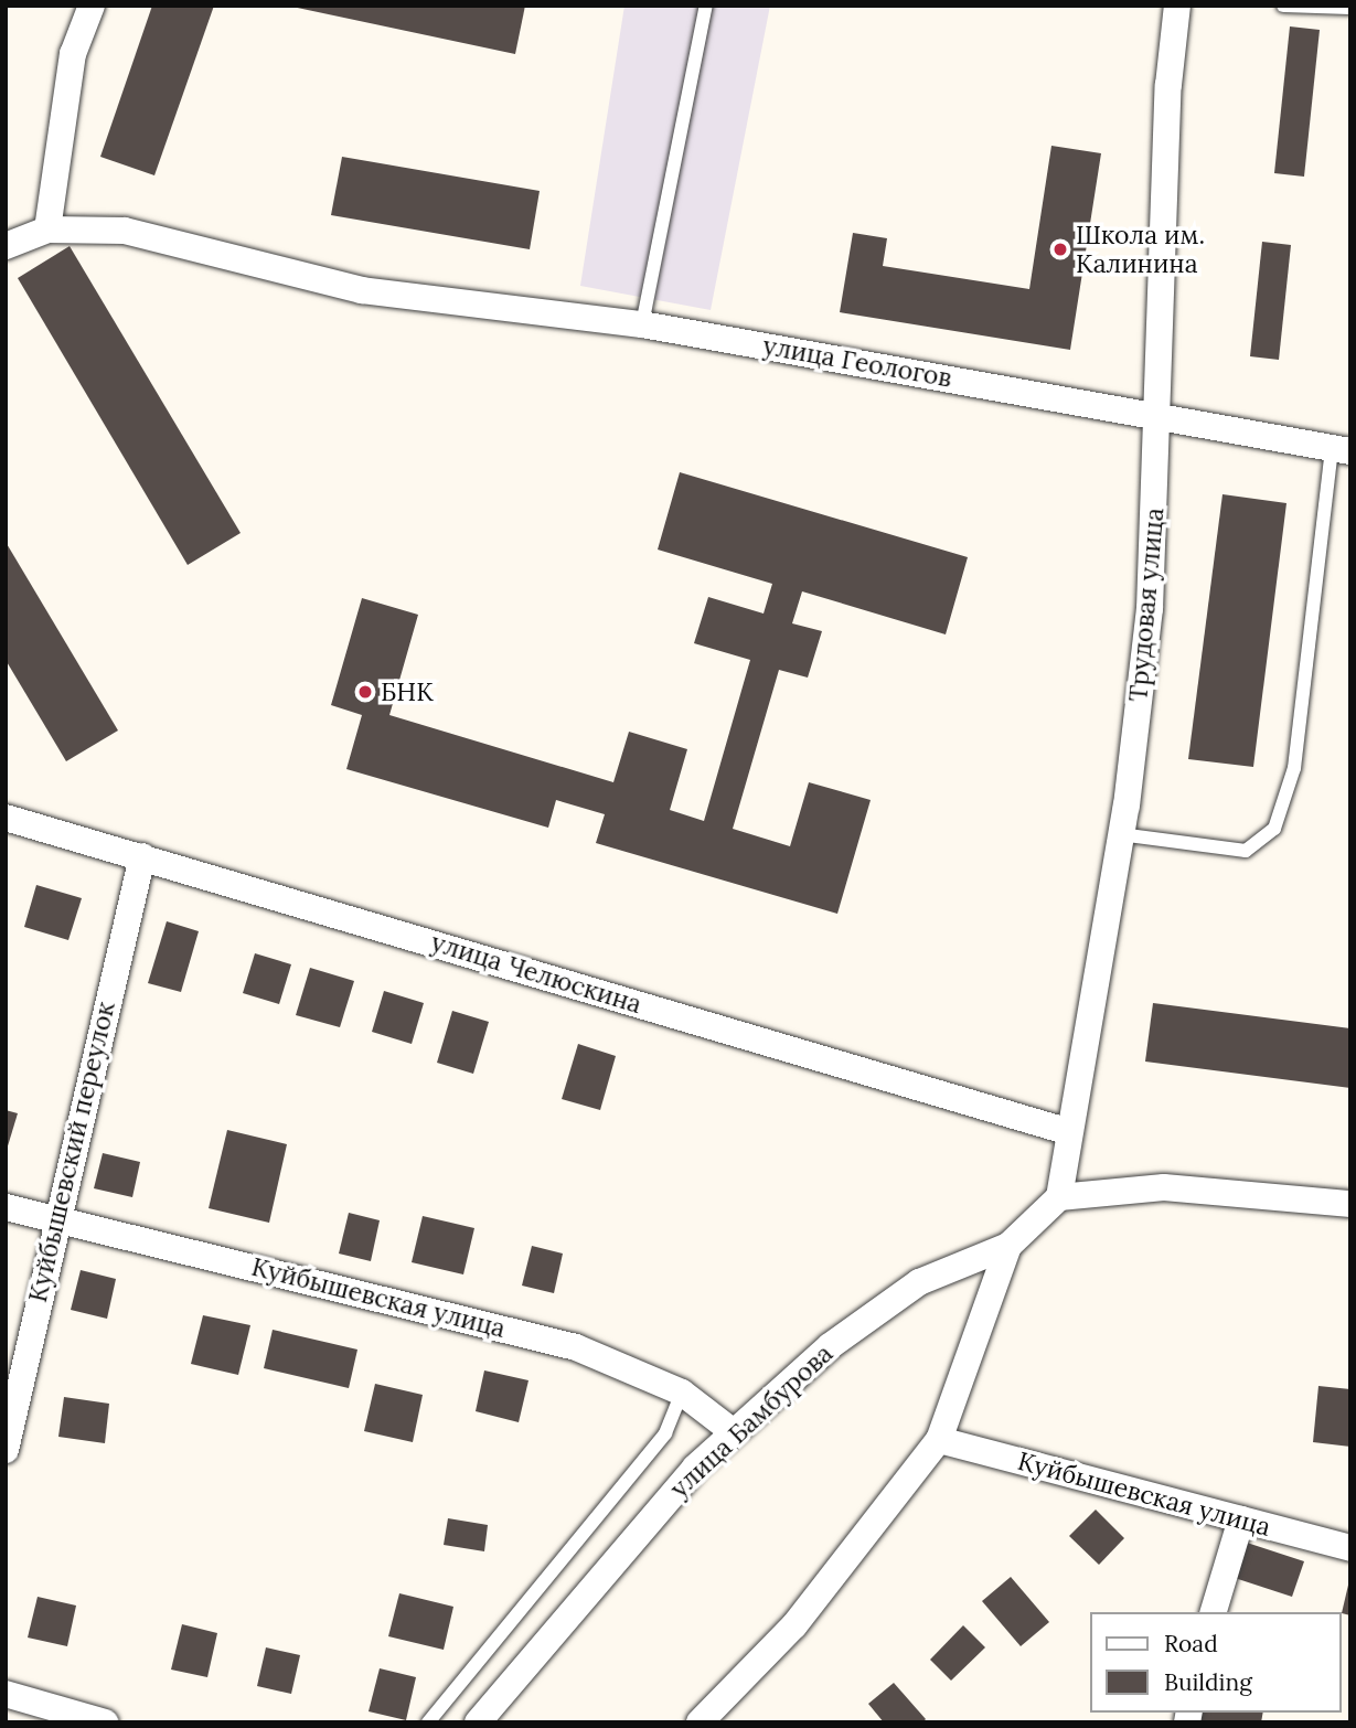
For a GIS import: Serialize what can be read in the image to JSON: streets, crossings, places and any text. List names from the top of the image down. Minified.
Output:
{"streets":{"street":["улица Геологов","Трудовая улица","улица Челюскина","Куйбышевский переулок","Куйбышевская улица","улица Бамбурова"]},"crossings":[["улица Геологов","Трудовая улица"],["Трудовая улица","улица Челюскина"],["улица Челюскина","Куйбышевский переулок"],["Куйбышевский переулок","Куйбышевская улица"],["Куйбышевская улица","улица Бамбурова"]],"places":["Школа им. Калинина","БНК"],"legend":["Road","Building"]}
